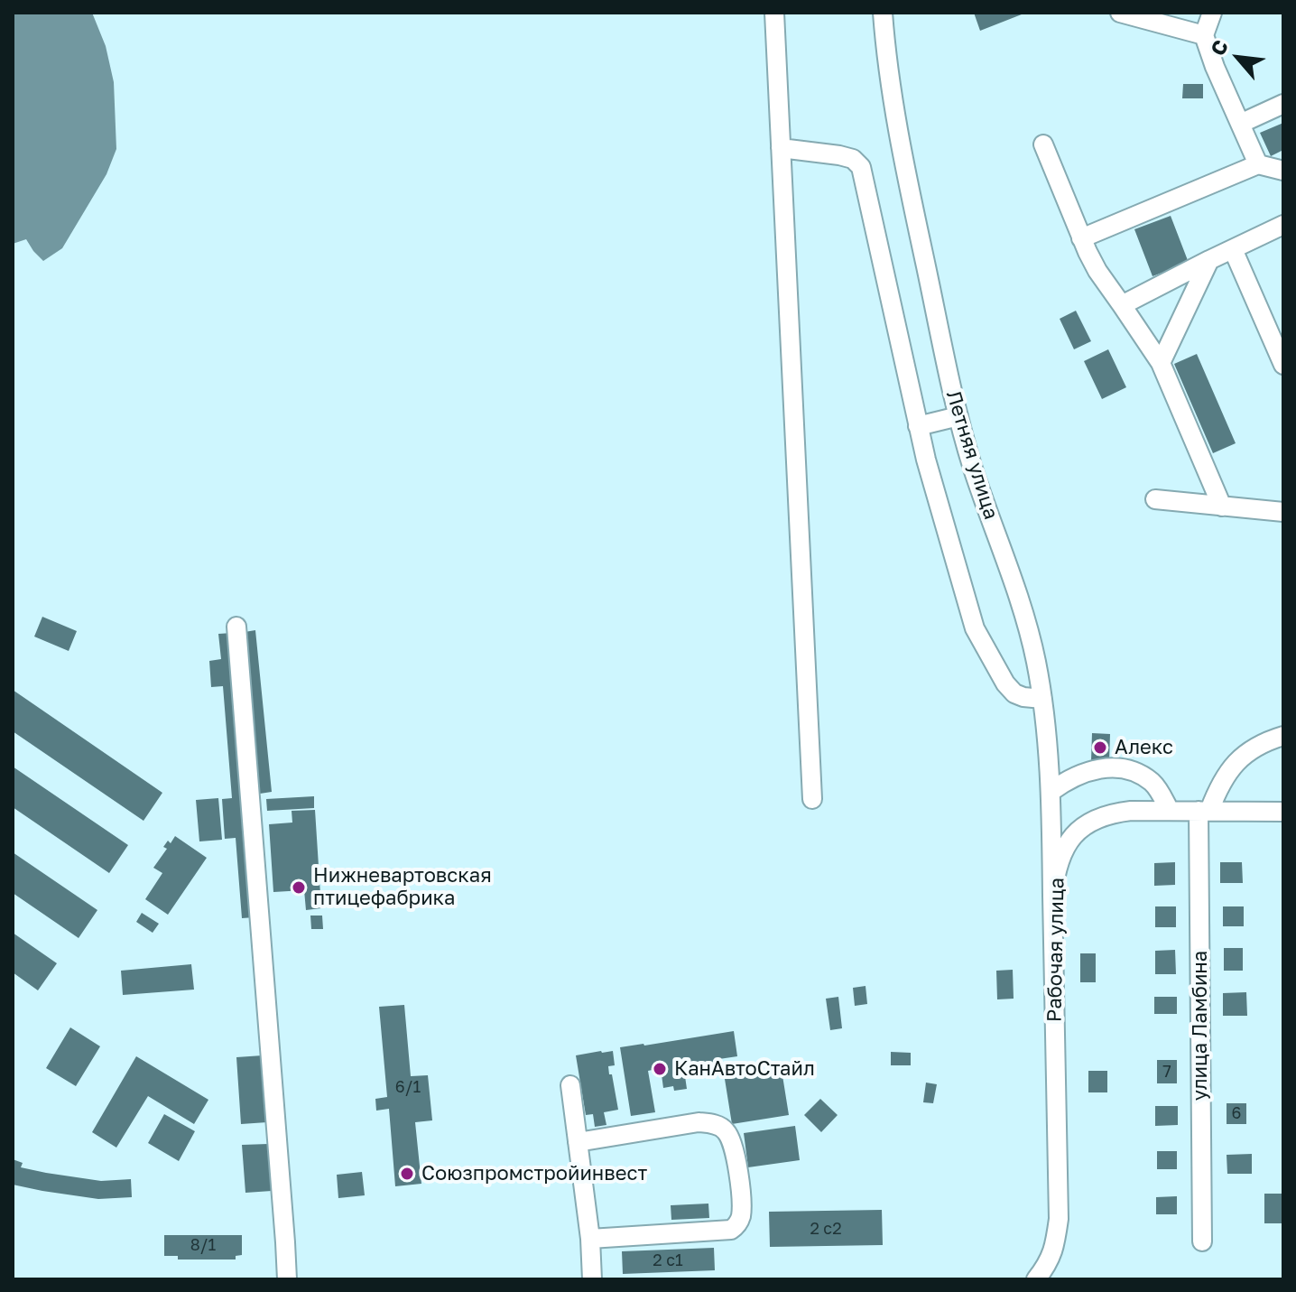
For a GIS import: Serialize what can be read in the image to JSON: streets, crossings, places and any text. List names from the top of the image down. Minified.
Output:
{"streets":{"street":["Летняя улица","Рабочая улица","улица Ламбина"]},"crossings":[["Летняя улица","Рабочая улица"],["Рабочая улица","улица Ламбина"]],"places":["Алекс","Нижневартовская птицефабрика","КанАвтоСтайл","Союзпромстройинвест"],"house_numbers":["7","6/1","6","2 с2","8/1","2 с1"],"north":"top left"}
